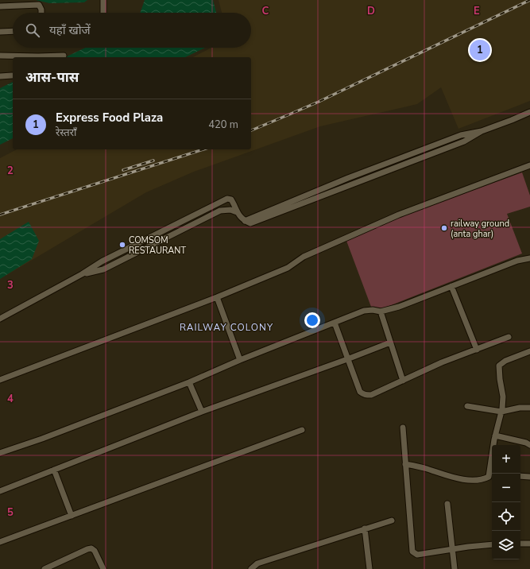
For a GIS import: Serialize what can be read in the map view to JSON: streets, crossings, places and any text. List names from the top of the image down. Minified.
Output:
{"districts":["RAILWAY COLONY"],"places":["railway ground (anta ghar)","COMSOM RESTAURANT"],"page":{"search":"यहाँ खोजें","pins":"1","heading":"आस-पास","list":[{"mark":"1","name":"Express Food Plaza","note":"रेस्तराँ","value":"420 m"}],"map_buttons":["+","−"]},"grid":{"columns":["C","D","E"],"rows":["2","3","4","5"]}}
